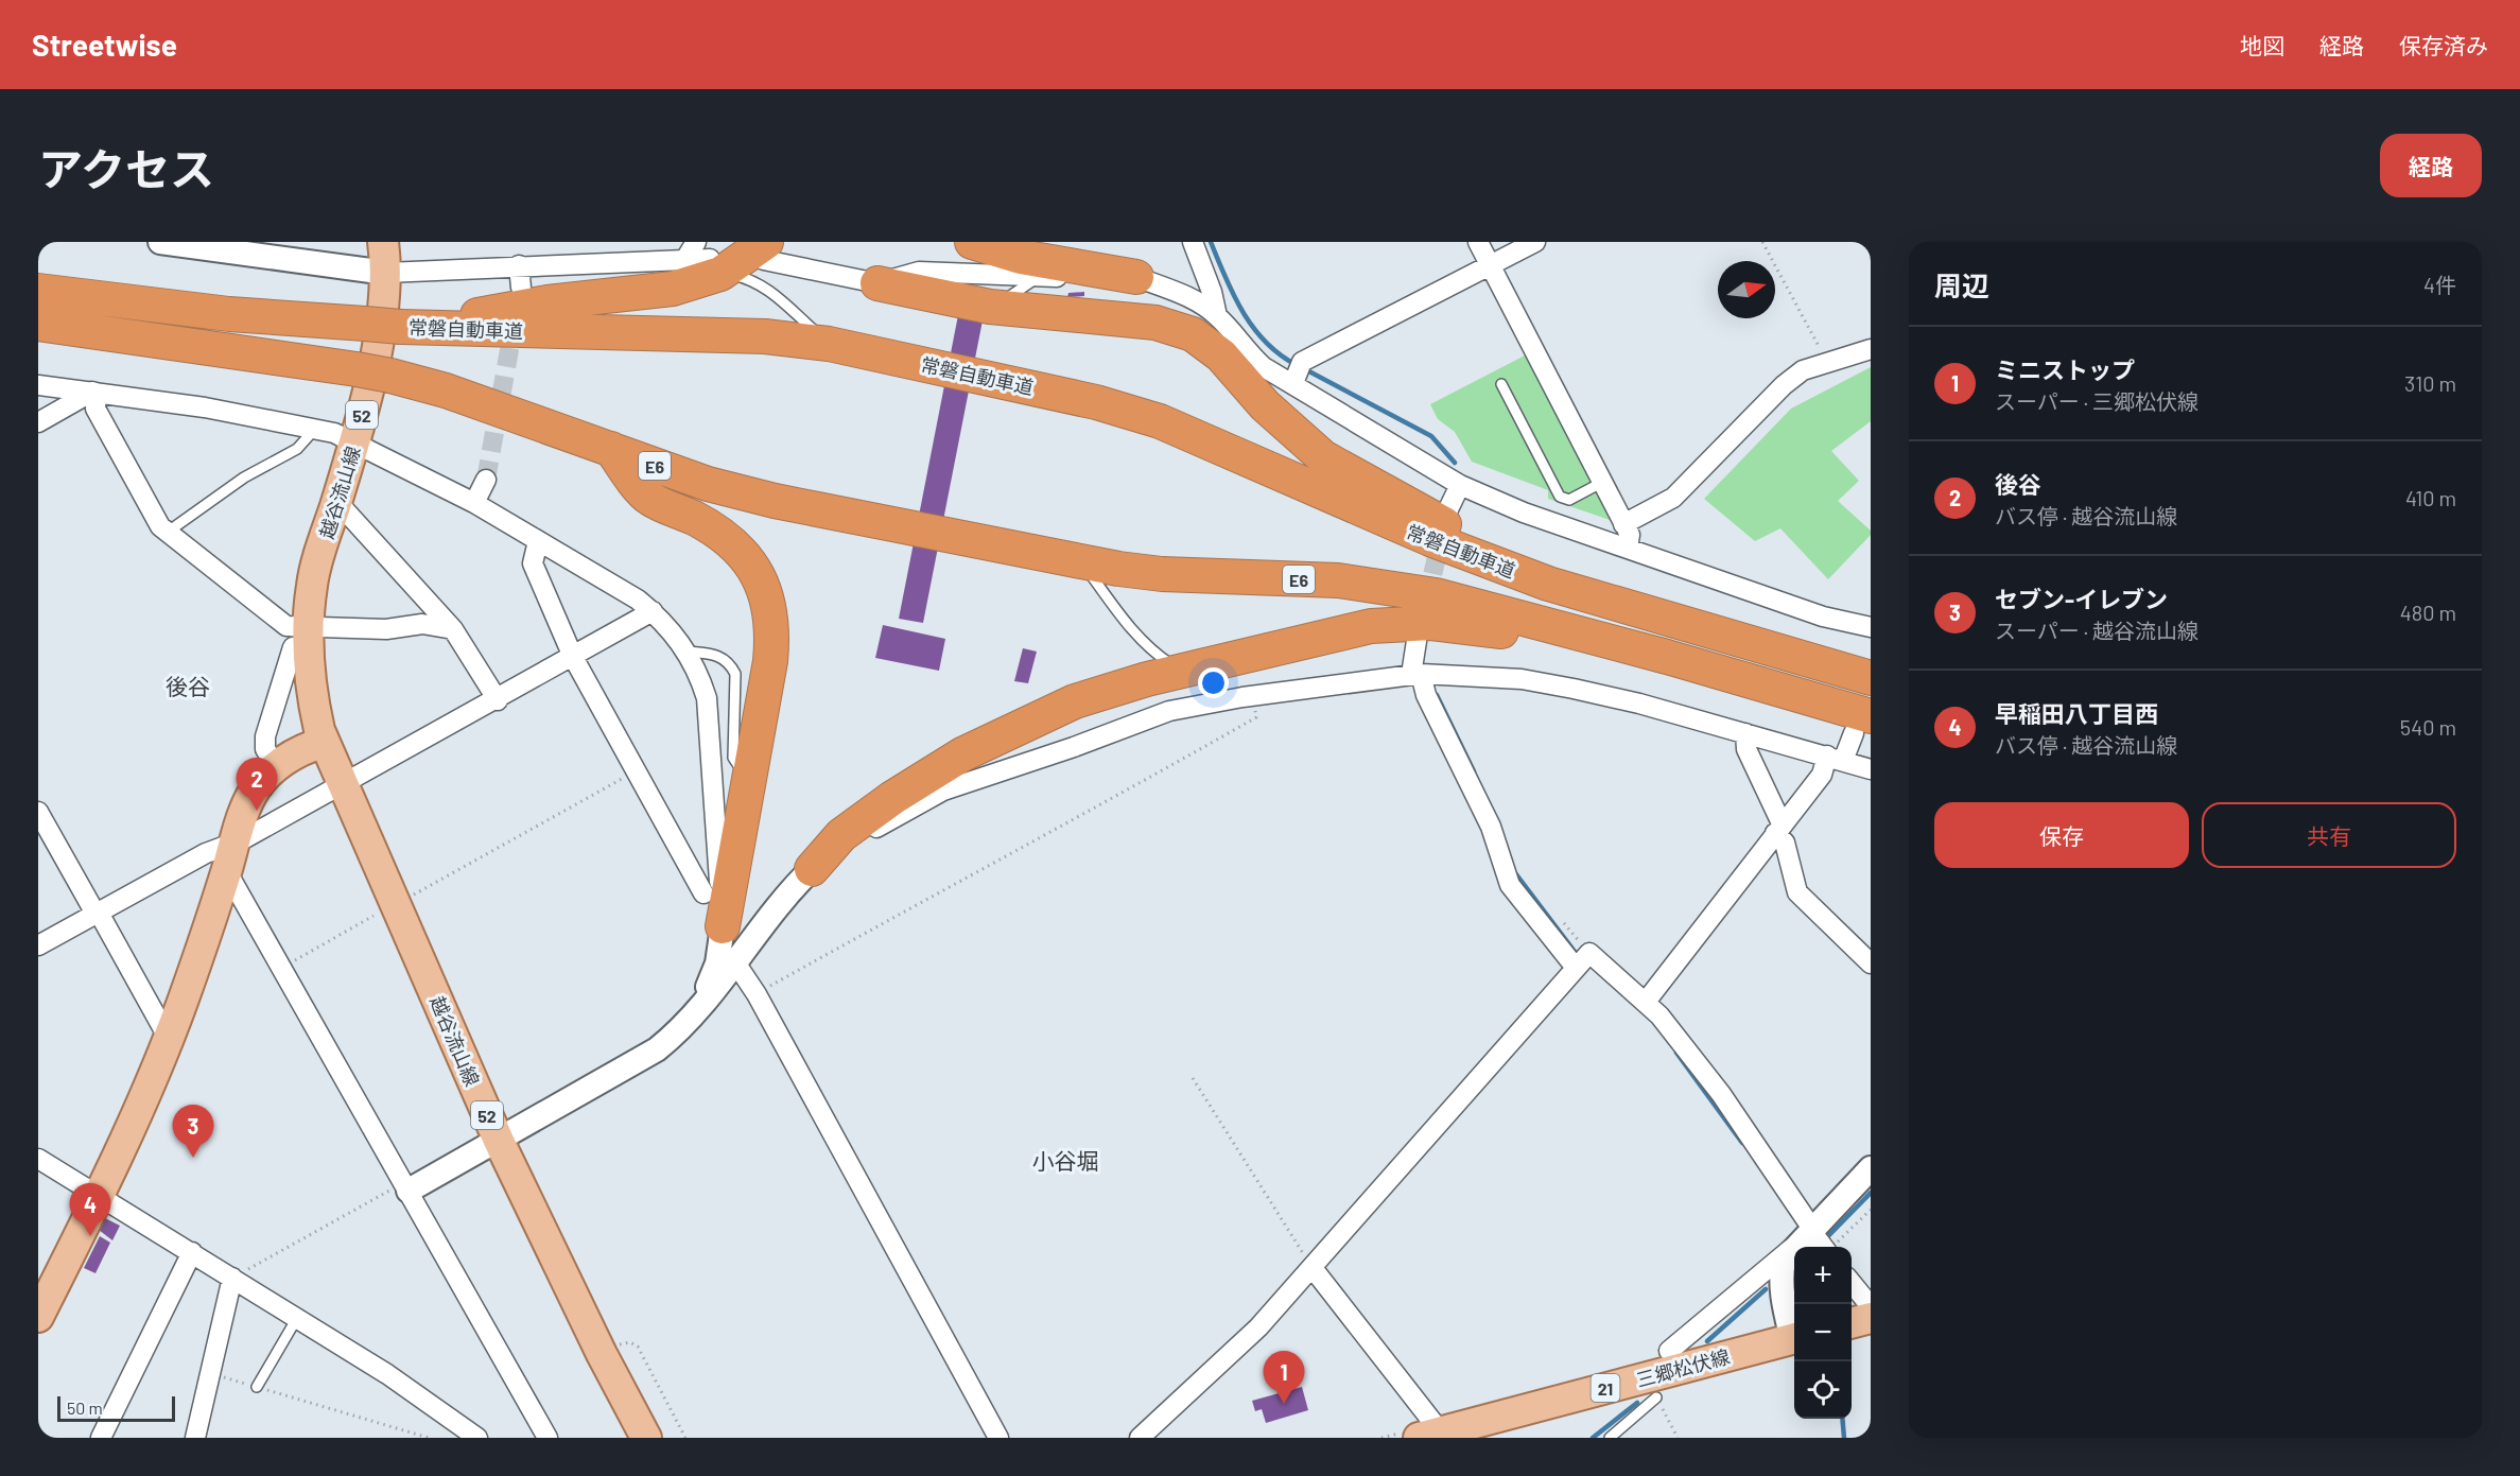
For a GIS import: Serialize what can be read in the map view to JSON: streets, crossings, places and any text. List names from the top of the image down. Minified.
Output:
{"streets":{"highway":["常磐自動車道","E6"],"main road":["52","越谷流山線","三郷松伏線","21"]},"districts":["後谷","小谷堀"],"scale_bar":"50 m","north":"right","page":{"header":"Streetwise","nav":["地図","経路","保存済み"],"title":"アクセス","buttons":["経路",["保存","共有"]],"heading":["周辺","4件"],"list":[{"mark":"1","name":"ミニストップ","note":"スーパー · 三郷松伏線","value":"310 m"},{"mark":"2","name":"後谷","note":"バス停 · 越谷流山線","value":"410 m"},{"mark":"3","name":"セブン-イレブン","note":"スーパー · 越谷流山線","value":"480 m"},{"mark":"4","name":"早稲田八丁目西","note":"バス停 · 越谷流山線","value":"540 m"}],"pins":["2","3","4","1"],"map_buttons":["+","−"],"scale":"50 m"}}
